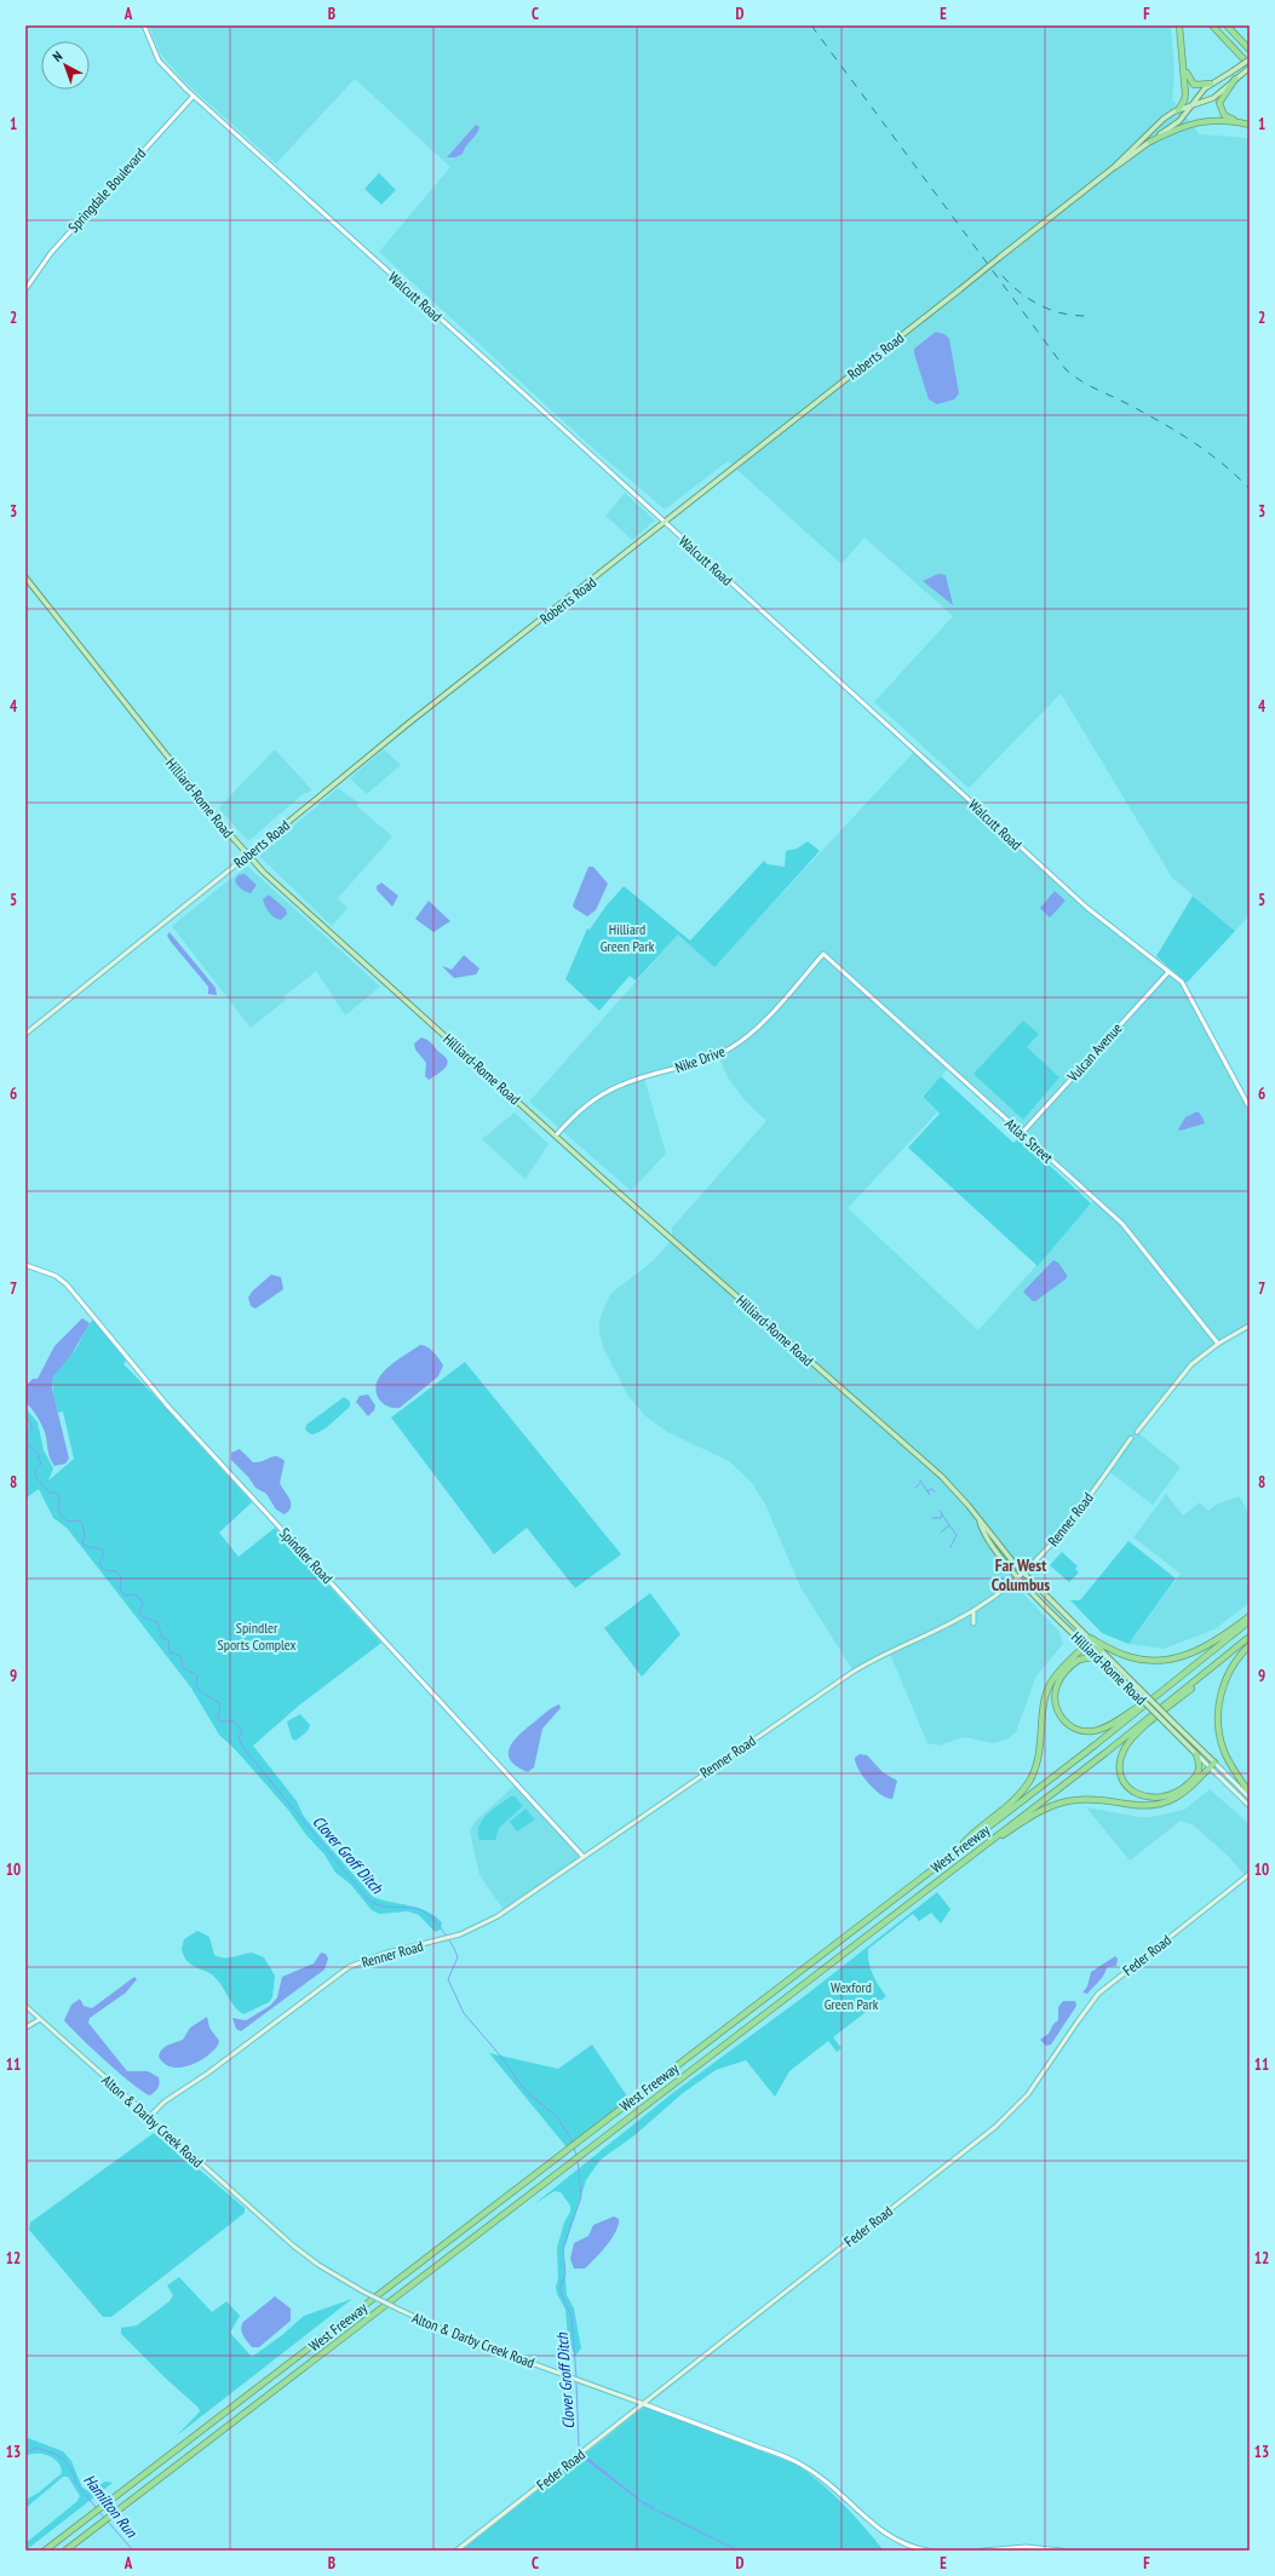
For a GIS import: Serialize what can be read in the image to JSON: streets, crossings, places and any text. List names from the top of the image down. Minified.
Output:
{"streets":{"highway":["West Freeway"],"main road":["Roberts Road","Hilliard-Rome Road","Renner Road","Feder Road","Alton & Darby Creek Road"],"street":["Springdale Boulevard","Walcutt Road","Vulcan Avenue","Nike Drive","Atlas Street","Spindler Road"]},"crossings":[["Springdale Boulevard","Walcutt Road"],["Walcutt Road","Roberts Road"],["Walcutt Road","Vulcan Avenue"],["Roberts Road","Hilliard-Rome Road"],["Hilliard-Rome Road","Nike Drive"],["Hilliard-Rome Road","Renner Road"],["Vulcan Avenue","Atlas Street"],["Nike Drive","Atlas Street"],["Atlas Street","Renner Road"],["Renner Road","Spindler Road"],["Renner Road","Alton & Darby Creek Road"],["Feder Road","Alton & Darby Creek Road"]],"districts":["Far West Columbus"],"water":["Clover Groff Ditch","Hamilton Run"],"parks":["Hilliard Green Park","Spindler Sports Complex","Wexford Green Park"],"north":"top left","grid":{"columns":["A","B","C","D","E","F"],"rows":["1","2","3","4","5","6","7","8","9","10","11","12","13"]}}
